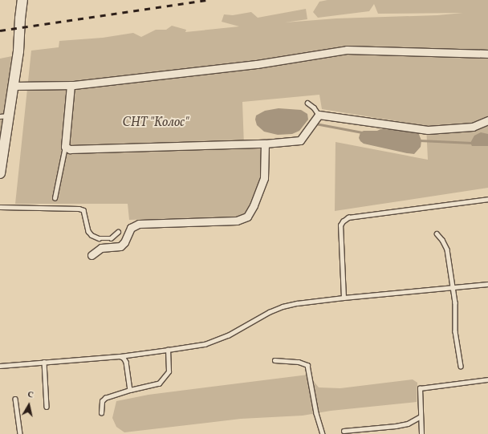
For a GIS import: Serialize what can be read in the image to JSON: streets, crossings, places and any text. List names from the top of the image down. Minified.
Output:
{"parks":["СНТ \"Колос\""],"north":"top"}
